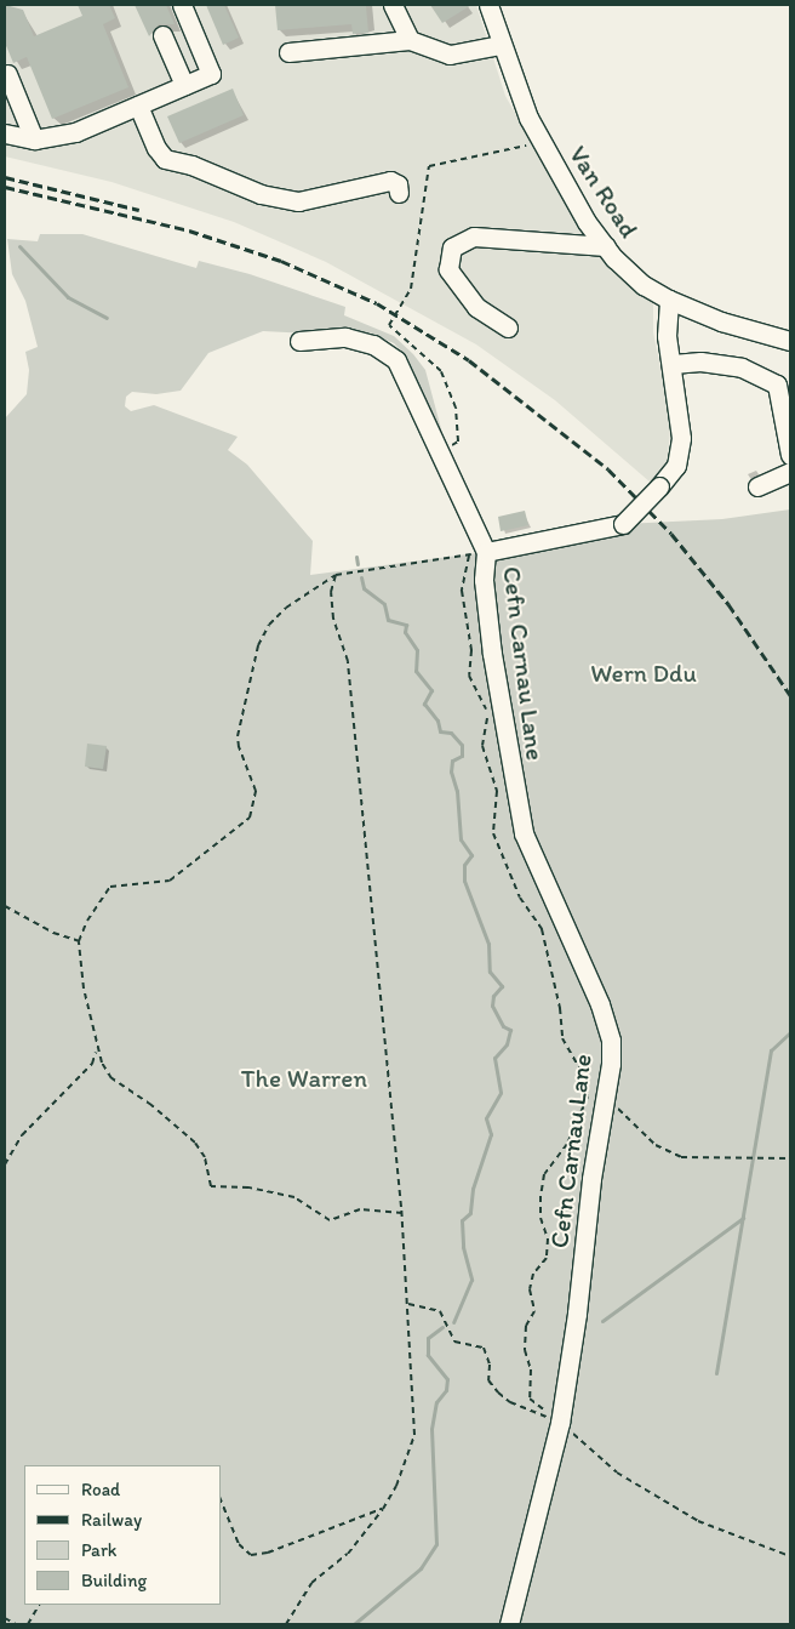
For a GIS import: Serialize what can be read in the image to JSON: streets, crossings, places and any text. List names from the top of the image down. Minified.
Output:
{"streets":{"street":["Van Road","Cefn Carnau Lane"]},"parks":["Wern Ddu","The Warren"],"legend":["Road","Railway","Park","Building"]}
